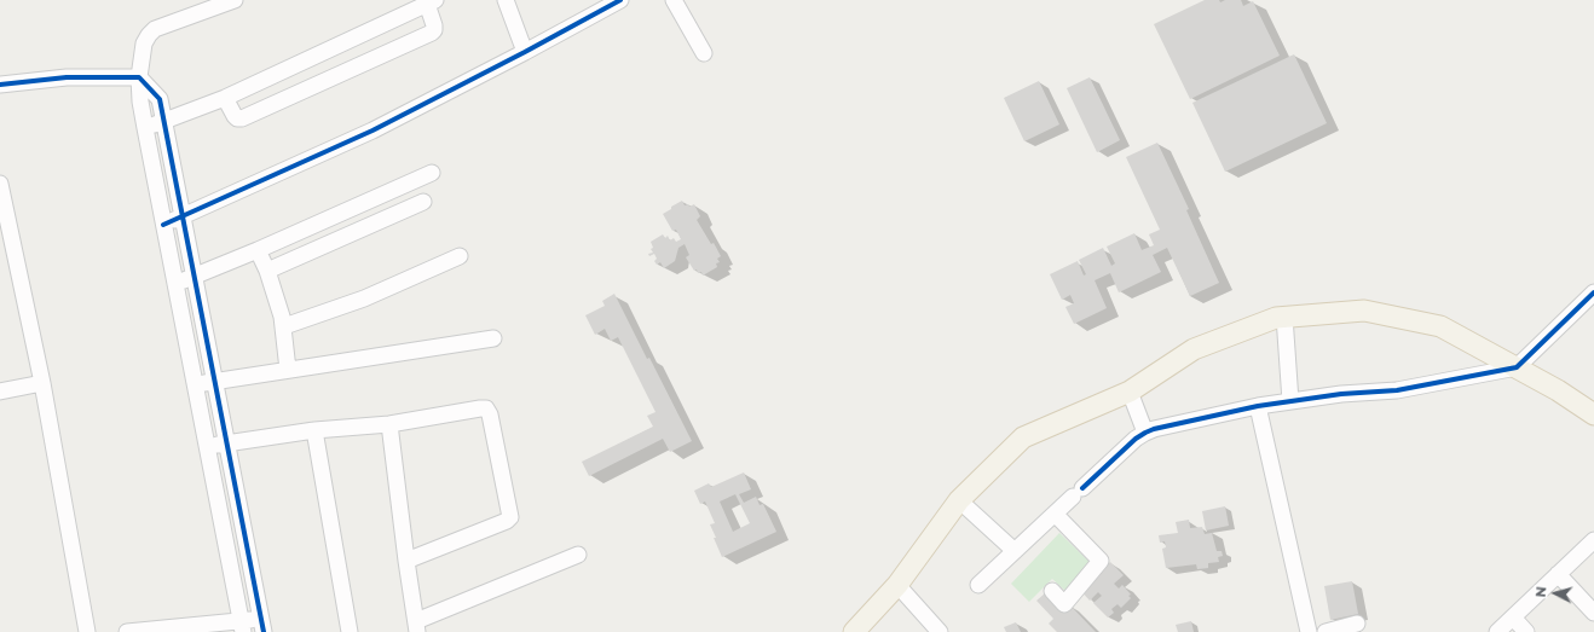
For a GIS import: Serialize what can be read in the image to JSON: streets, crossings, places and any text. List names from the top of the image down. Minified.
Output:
{"north":"left"}
